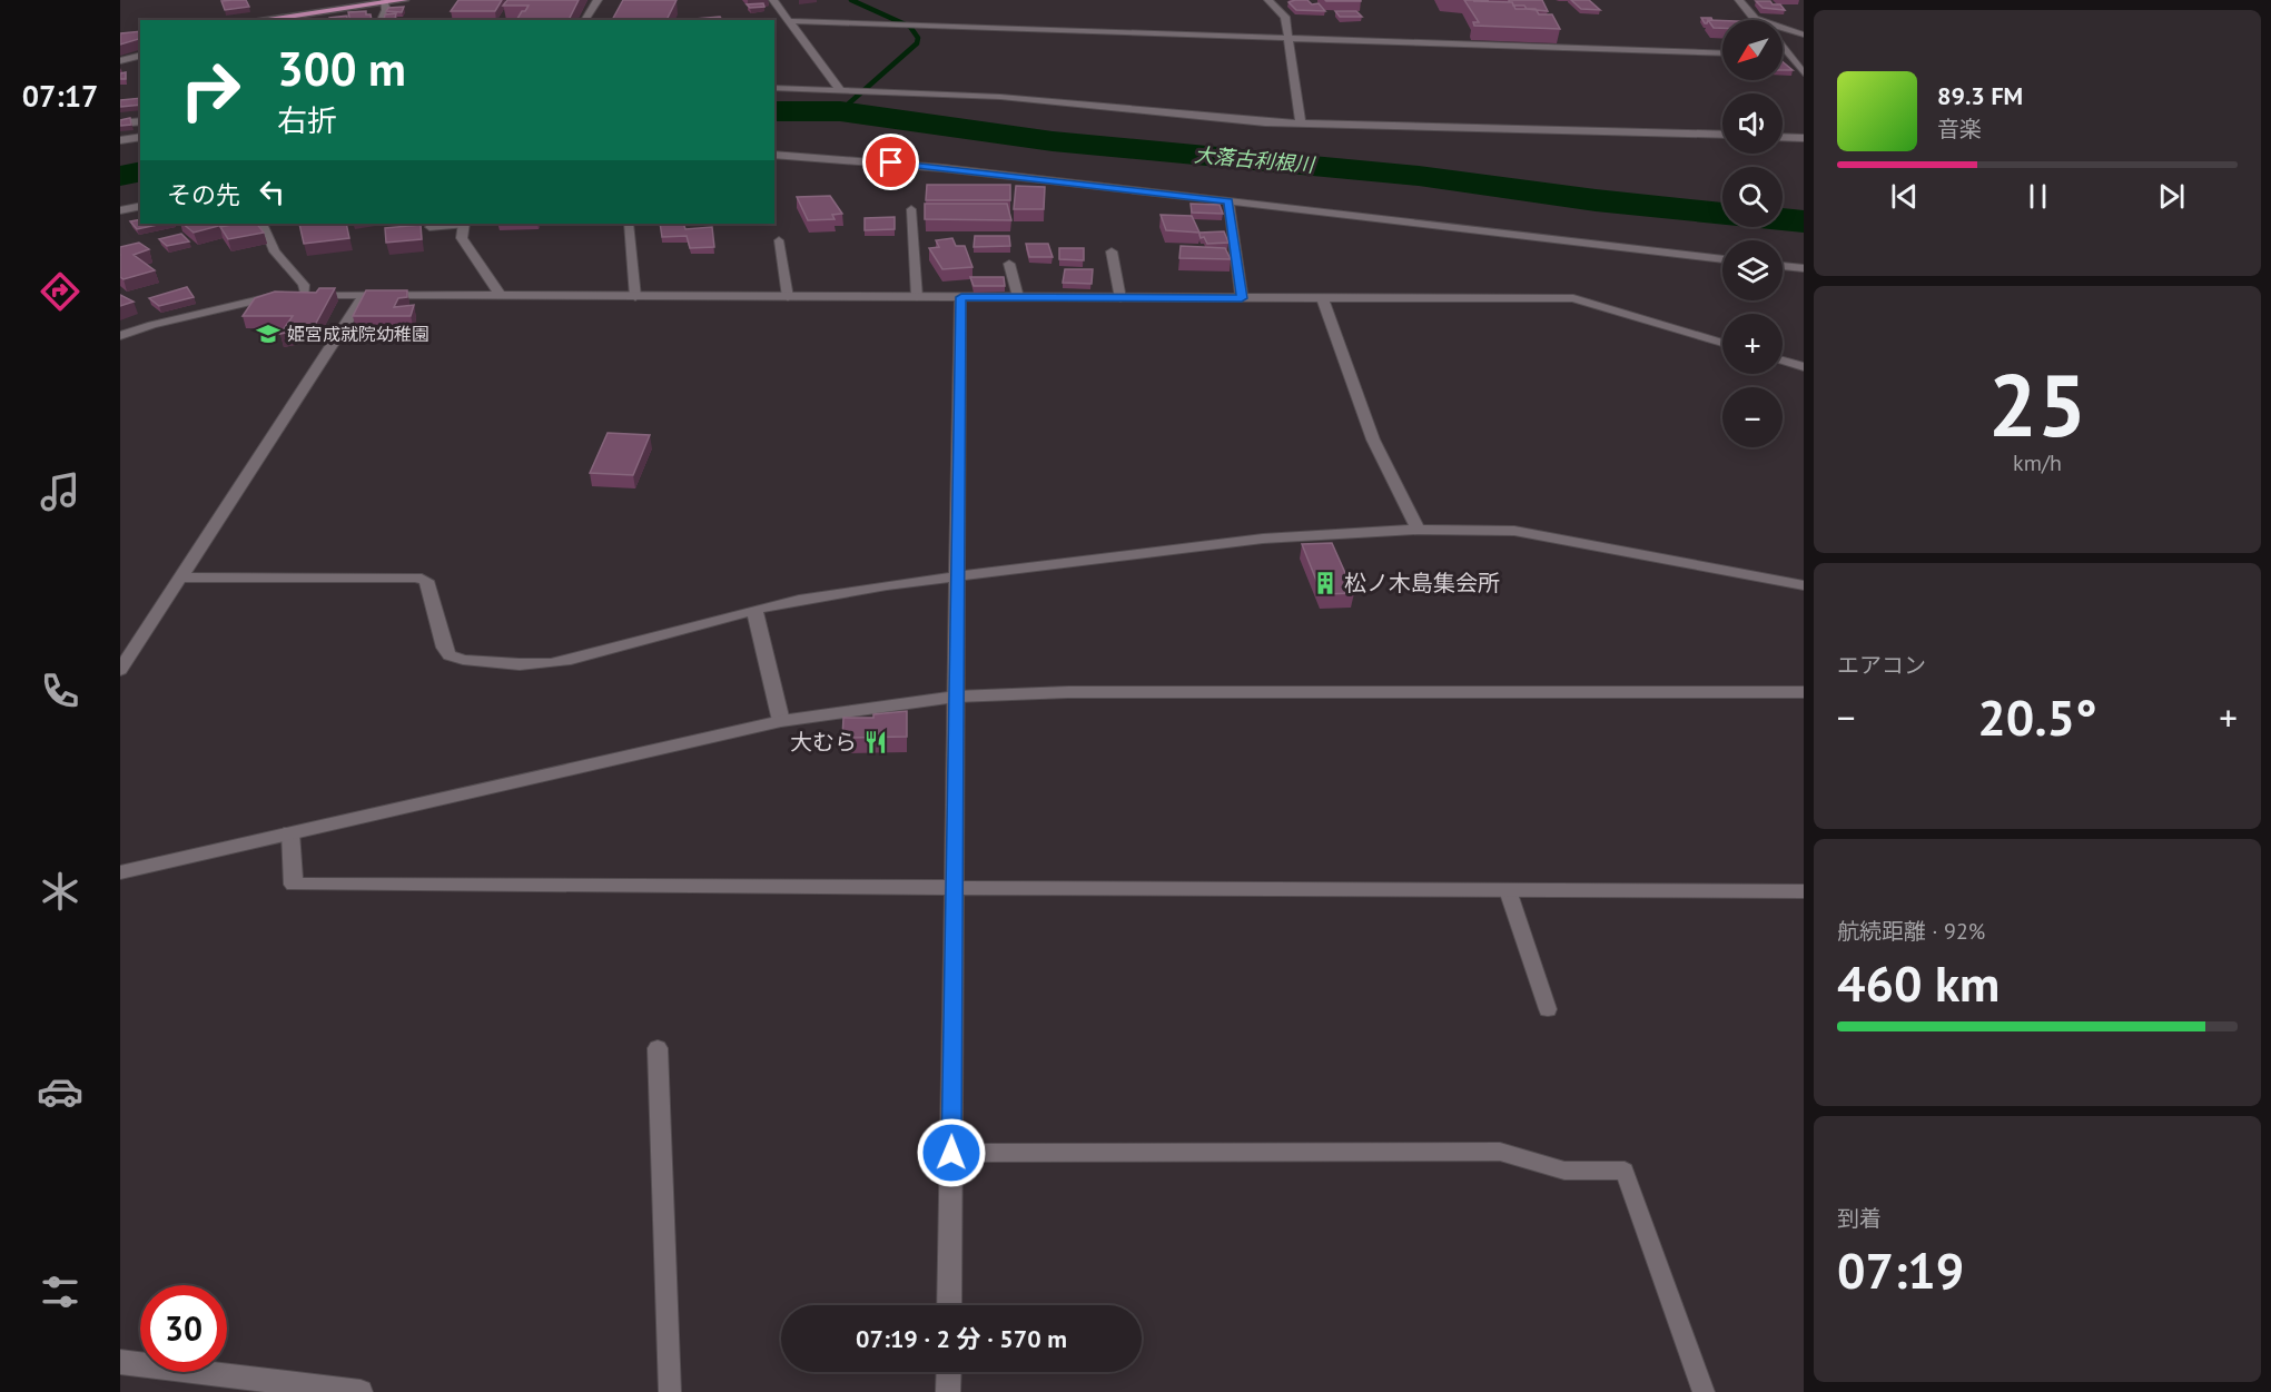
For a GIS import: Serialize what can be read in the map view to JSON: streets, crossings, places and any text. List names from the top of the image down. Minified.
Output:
{"water":["大落古利根川"],"places":{"school or university":["姫宮成就院幼稚園"],"building":["松ノ木島集会所"],"restaurant":["大むら"]},"north":"bottom left","page":{"tabs":"07:17","map_buttons":["+","−"],"turn":["300 m","右折"],"song":["89.3 FM","音楽"],"then":"その先","tile":[["25","km/h"],"エアコン",["航続距離 · 92%","460 km"],["到着","07:19"]],"heat":["−","20.5°","+"],"limit":"30","trip":"07:19 · 2 分 · 570 m"}}
